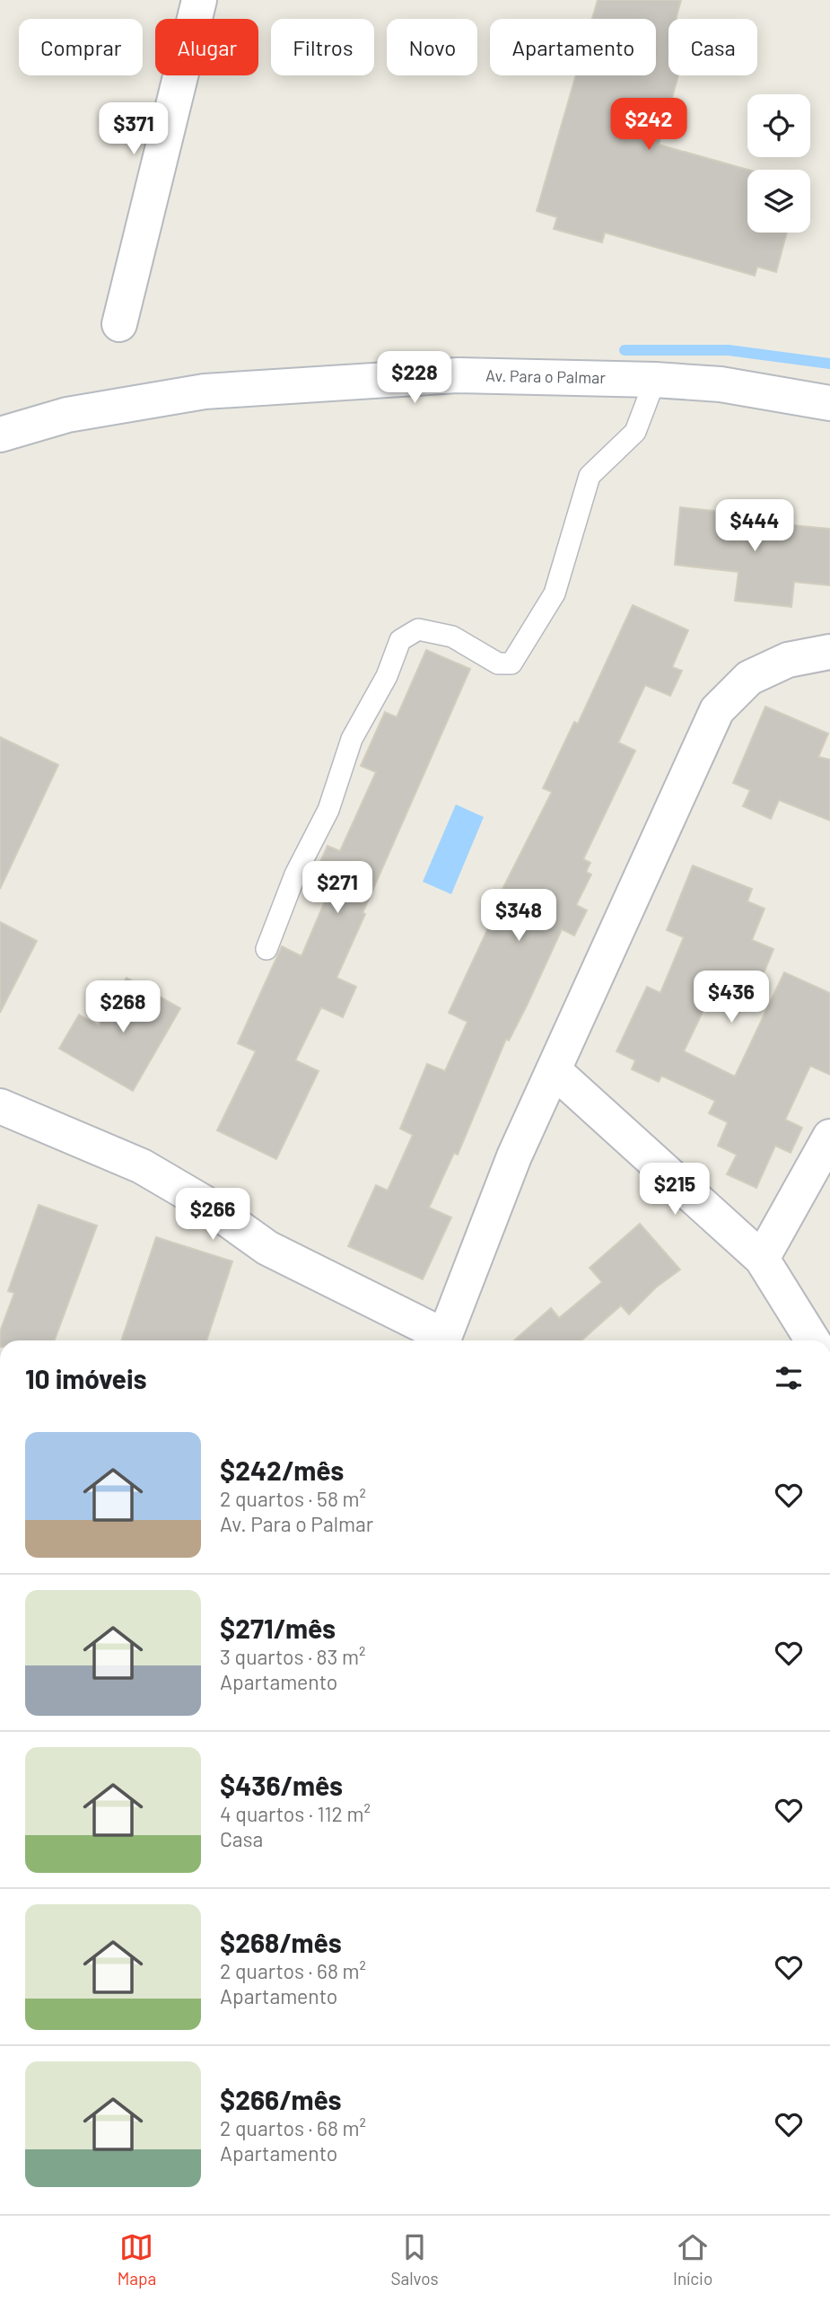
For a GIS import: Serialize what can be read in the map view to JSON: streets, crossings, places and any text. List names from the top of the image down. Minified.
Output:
{"streets":{"street":["Av. Para o Palmar"]},"page":{"chip":["Comprar","Alugar","Filtros","Novo","Apartamento","Casa"],"price":["$242","$371","$228","$444","$271","$348","$436","$268","$215","$266"],"heading":"10 imóveis","list":[{"name":"$242/mês","note":"2 quartos · 58 m² · Av. Para o Palmar"},{"name":"$271/mês","note":"3 quartos · 83 m² · Apartamento"},{"name":"$436/mês","note":"4 quartos · 112 m² · Casa"},{"name":"$268/mês","note":"2 quartos · 68 m² · Apartamento"},{"name":"$266/mês","note":"2 quartos · 68 m² · Apartamento"}],"tabs":["Mapa","Salvos","Início"]}}
